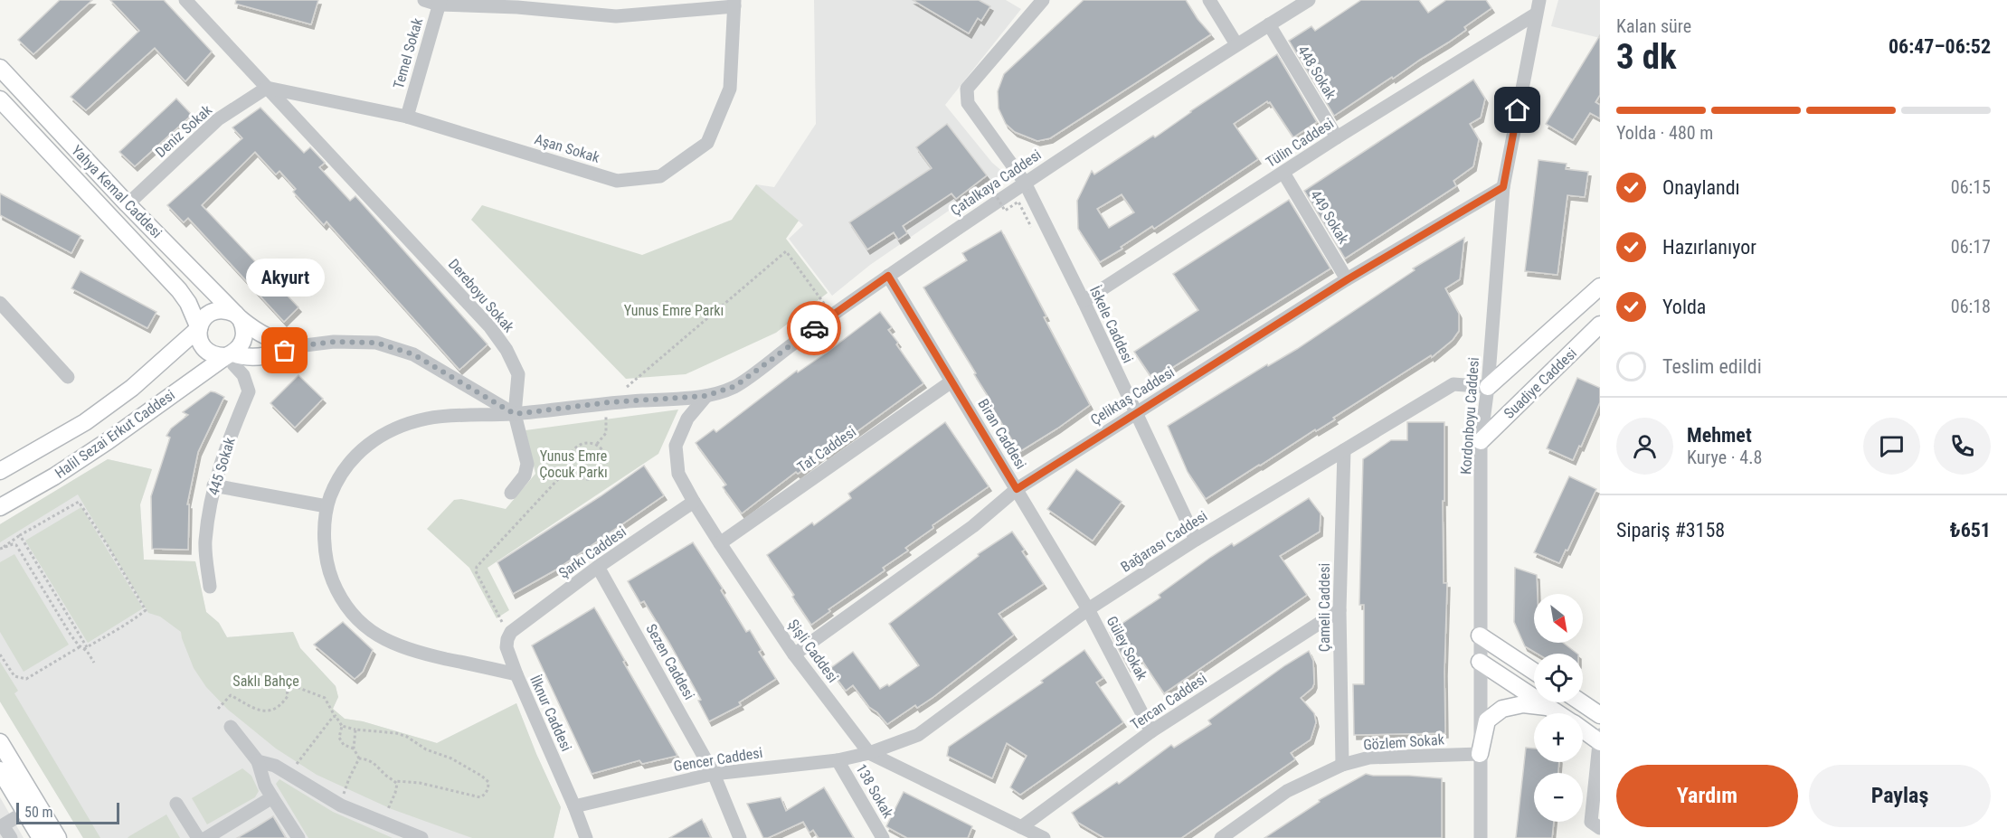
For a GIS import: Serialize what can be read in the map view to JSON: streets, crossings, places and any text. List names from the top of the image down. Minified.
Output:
{"streets":{"main road":["Yahya Kemal Caddesi","Suadiye Caddesi","Halil Sezai Erkut Caddesi"],"street":["Temel Sokak","448 Sokak","Deniz Sokak","Tülin Caddesi","Aşan Sokak","Çatalkaya Caddesi","449 Sokak","Dereboyu Sokak","İskele Caddesi","Çeliktaş Caddesi","Kordonboyu Caddesi","Biran Caddesi","Tat Caddesi","445 Sokak","Bağarası Caddesi","Şarkı Caddesi","Çameli Caddesi","Güley Sokak","Şişli Caddesi","Sezen Caddesi","Tercan Caddesi","İlknur Caddesi","Gözlem Sokak","Gencer Caddesi","138 Sokak"]},"crossings":[["Temel Sokak","Aşan Sokak"],["448 Sokak","Tülin Caddesi"],["448 Sokak","Çatalkaya Caddesi"],["Deniz Sokak","Aşan Sokak"],["Deniz Sokak","Yahya Kemal Caddesi"],["Deniz Sokak","Dereboyu Sokak"],["Tülin Caddesi","449 Sokak"],["Tülin Caddesi","İskele Caddesi"],["Tülin Caddesi","Kordonboyu Caddesi"],["Aşan Sokak","Dereboyu Sokak"],["Çatalkaya Caddesi","İskele Caddesi"],["Çatalkaya Caddesi","Biran Caddesi"],["Çatalkaya Caddesi","Şişli Caddesi"],["Yahya Kemal Caddesi","Halil Sezai Erkut Caddesi"],["Yahya Kemal Caddesi","445 Sokak"],["449 Sokak","Çeliktaş Caddesi"],["İskele Caddesi","Çeliktaş Caddesi"],["İskele Caddesi","Bağarası Caddesi"],["Suadiye Caddesi","Kordonboyu Caddesi"],["Suadiye Caddesi","Bağarası Caddesi"],["Çeliktaş Caddesi","Kordonboyu Caddesi"],["Çeliktaş Caddesi","Biran Caddesi"],["Çeliktaş Caddesi","Şişli Caddesi"],["Kordonboyu Caddesi","Bağarası Caddesi"],["Kordonboyu Caddesi","Gözlem Sokak"],["Halil Sezai Erkut Caddesi","445 Sokak"],["Biran Caddesi","Tat Caddesi"],["Biran Caddesi","Bağarası Caddesi"],["Biran Caddesi","Güley Sokak"],["Tat Caddesi","Şişli Caddesi"],["Bağarası Caddesi","Çameli Caddesi"],["Bağarası Caddesi","Güley Sokak"],["Bağarası Caddesi","Şişli Caddesi"],["Bağarası Caddesi","Gencer Caddesi"],["Şarkı Caddesi","Şişli Caddesi"],["Şarkı Caddesi","Sezen Caddesi"],["Şarkı Caddesi","İlknur Caddesi"],["Çameli Caddesi","Tercan Caddesi"],["Çameli Caddesi","Gözlem Sokak"],["Güley Sokak","Tercan Caddesi"],["Şişli Caddesi","Tercan Caddesi"],["Şişli Caddesi","Gencer Caddesi"],["Sezen Caddesi","Gencer Caddesi"],["İlknur Caddesi","Gencer Caddesi"],["Gencer Caddesi","138 Sokak"]],"parks":["Yunus Emre Parkı","Yunus Emre Çocuk Parkı","Saklı Bahçe"],"places":["Akyurt"],"scale_bar":"50 m","north":"bottom right","page":{"heading":["3 dk","Kalan süre","06:47–06:52"],"panel":["Mehmet","Kurye · 4.8","Sipariş #3158","₺651"],"bar":"Yolda · 480 m","list":[["Onaylandı","06:15"],["Hazırlanıyor","06:17"],["Yolda","06:18"],"Teslim edildi"],"bubble":"Akyurt","map_buttons":["+","−"],"buttons":["Yardım","Paylaş"],"scale":"50 m"}}
